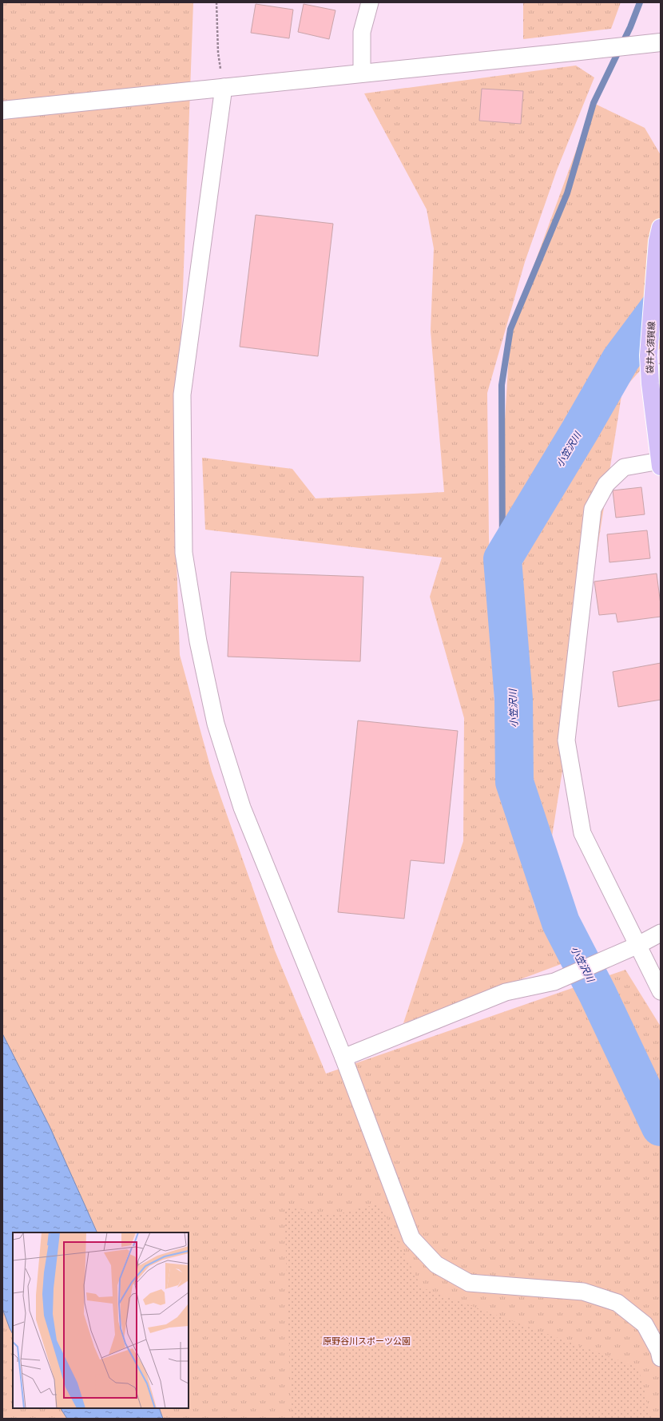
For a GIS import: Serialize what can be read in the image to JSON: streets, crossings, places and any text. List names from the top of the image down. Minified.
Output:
{"streets":{"main road":["袋井大須賀線"]},"water":["小笠沢川"],"parks":["原野谷川スポーツ公園"]}
